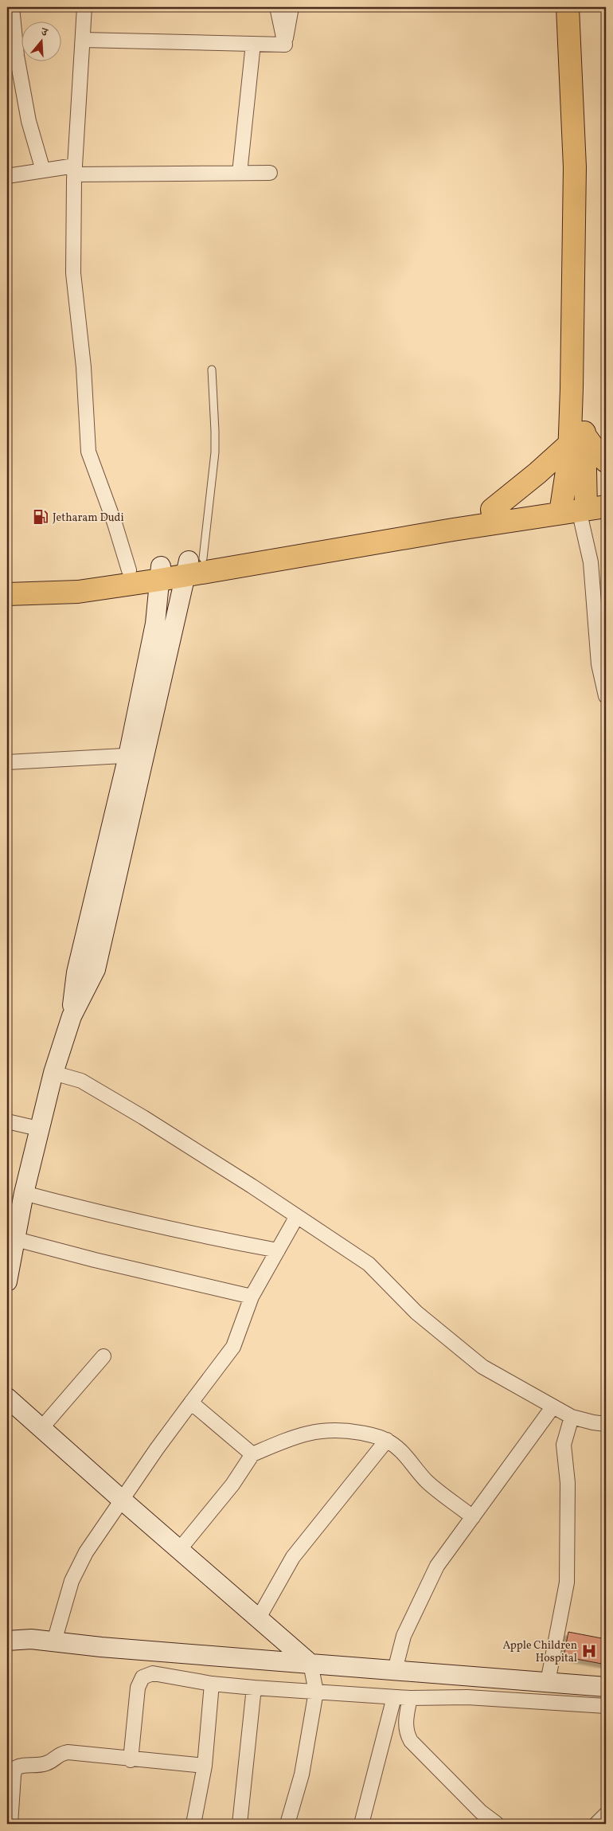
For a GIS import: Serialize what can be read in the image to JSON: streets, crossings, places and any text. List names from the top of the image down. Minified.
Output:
{"places":{"fuel station":["Jetharam Dudi"],"hospital":["Apple Children Hospital"]},"north":"top"}
